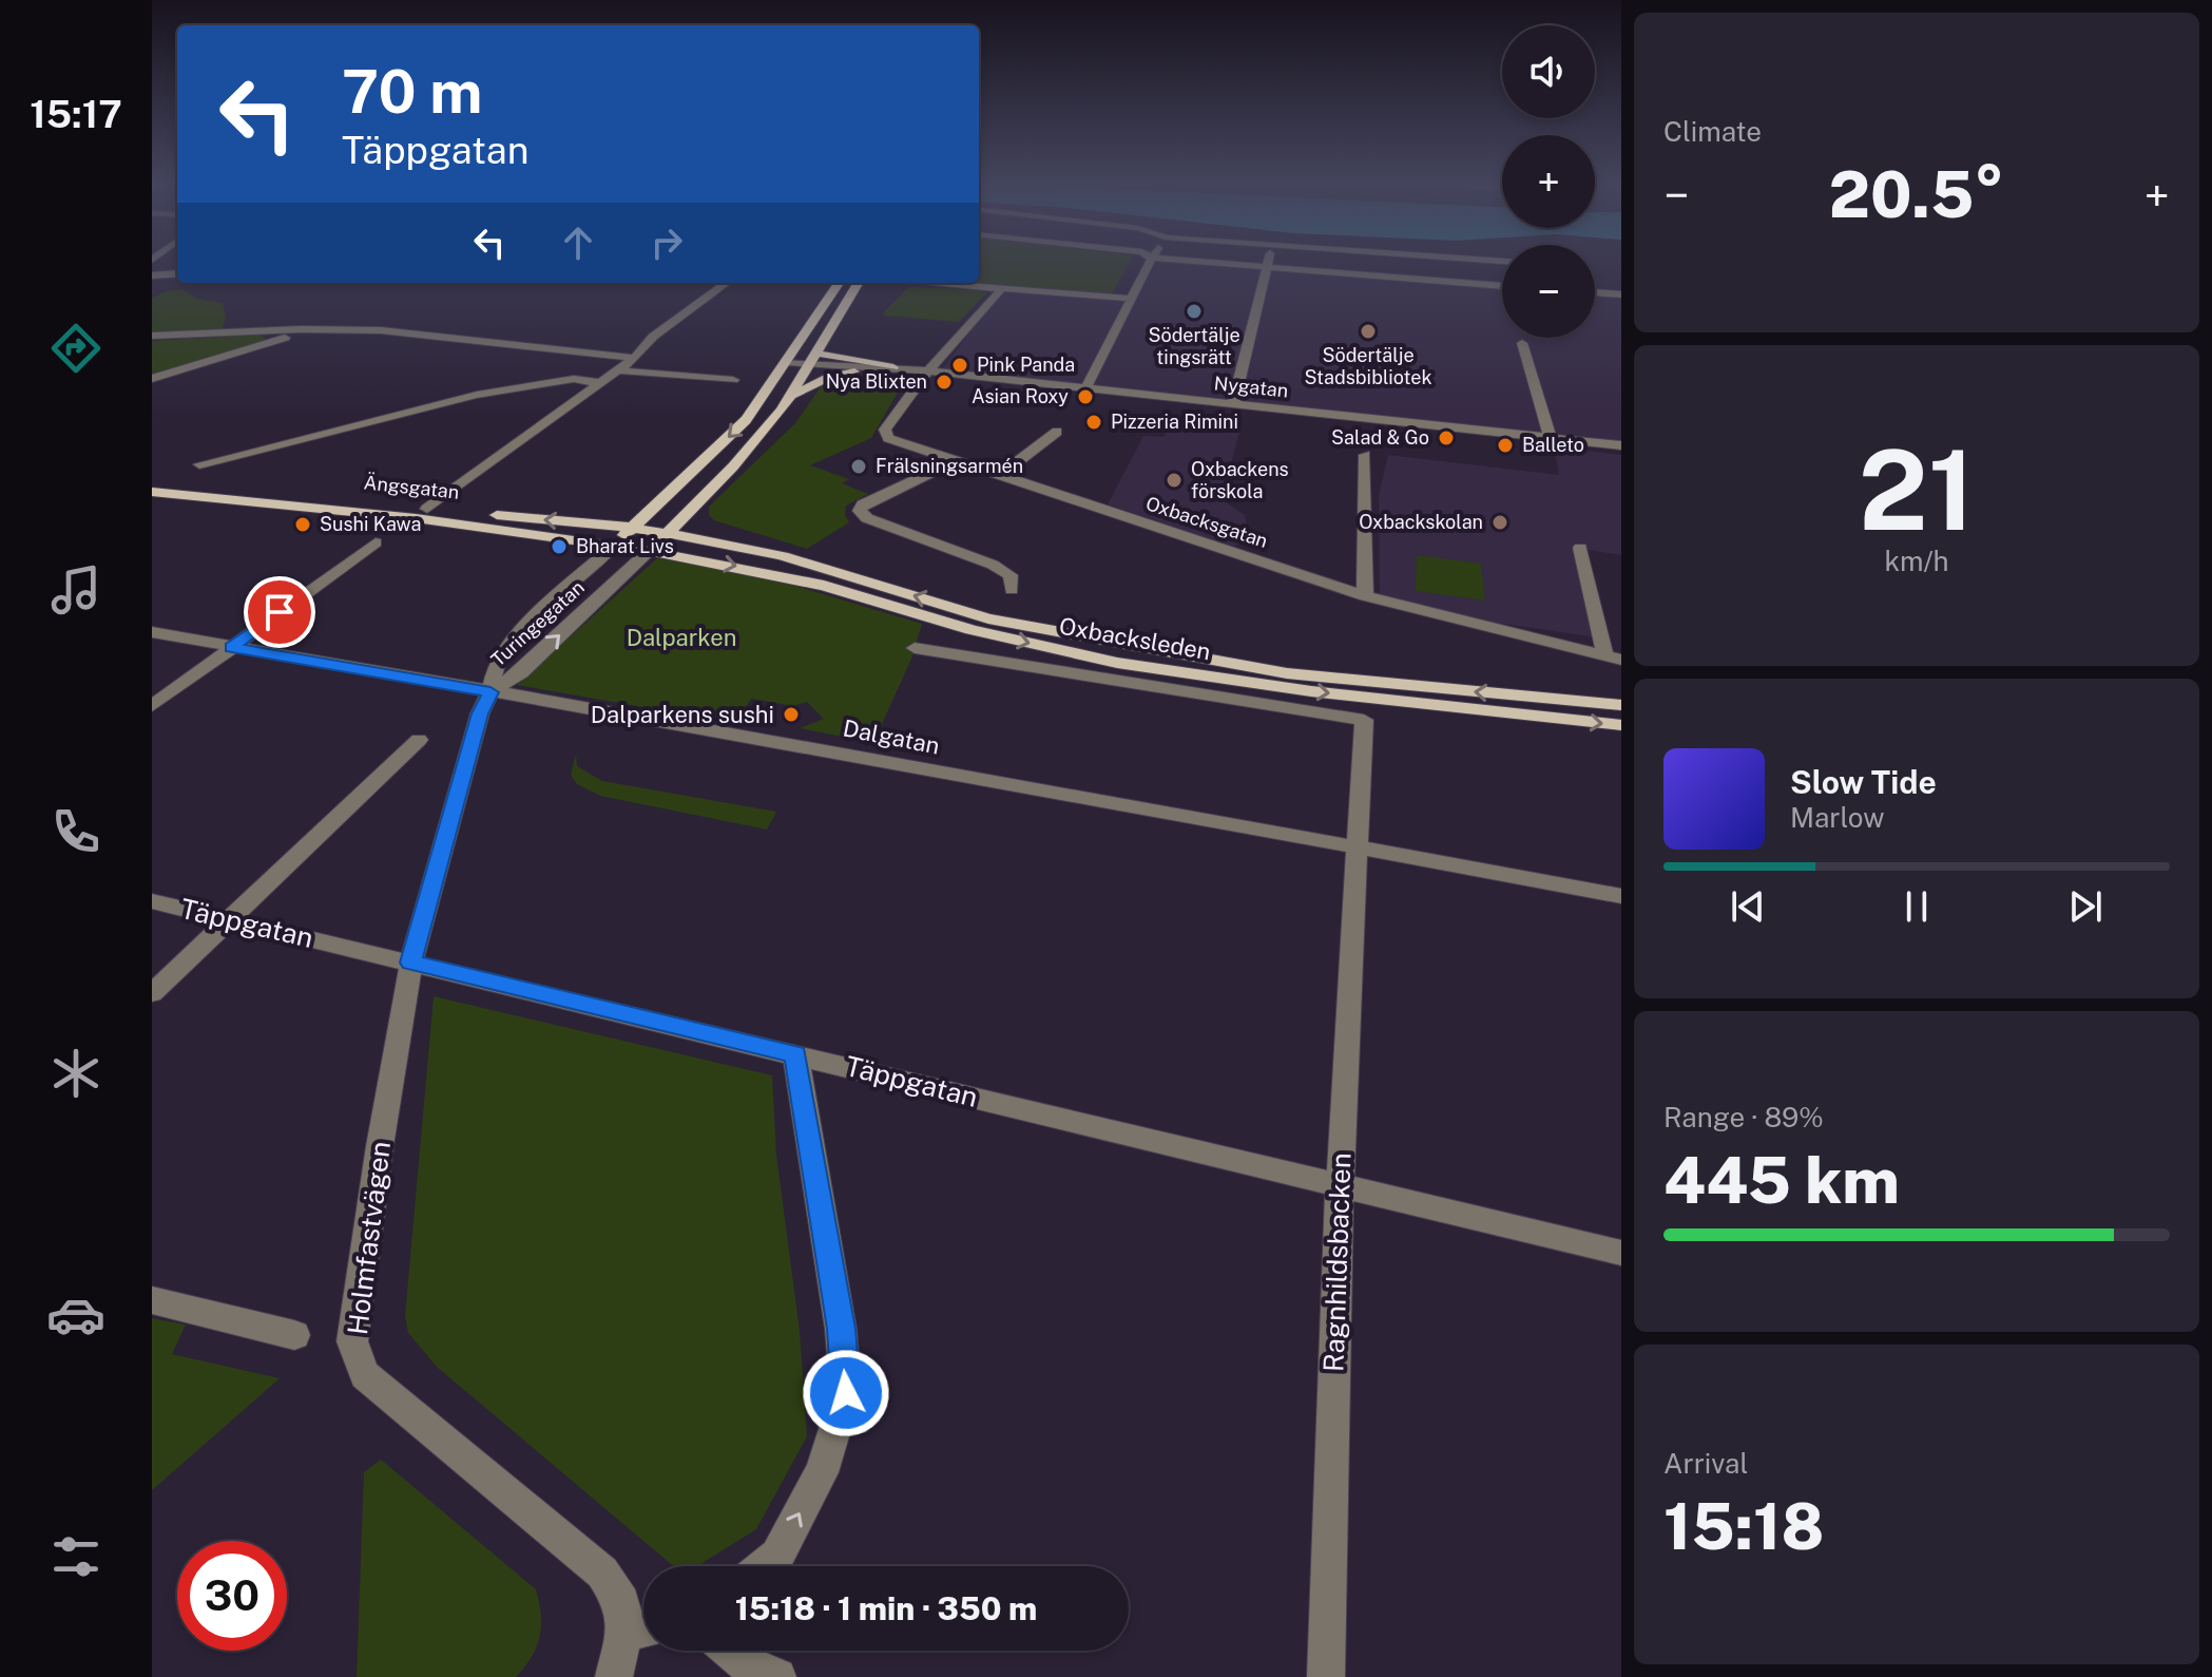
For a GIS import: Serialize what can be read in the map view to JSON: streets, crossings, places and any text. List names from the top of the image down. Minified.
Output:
{"streets":{"main road":["Ängsgatan","Turingegatan","Oxbacksleden"],"street":["Nygatan","Oxbacksgatan","Dalgatan","Täppgatan","Holmfastvägen","Ragnhildsbacken"]},"crossings":[["Nygatan","Oxbacksgatan"],["Nygatan","Turingegatan"],["Ängsgatan","Turingegatan"],["Ängsgatan","Oxbacksleden"],["Turingegatan","Oxbacksleden"],["Turingegatan","Dalgatan"],["Turingegatan","Holmfastvägen"],["Dalgatan","Holmfastvägen"],["Dalgatan","Ragnhildsbacken"],["Täppgatan","Holmfastvägen"],["Täppgatan","Ragnhildsbacken"]],"parks":["Dalparken"],"places":["Södertälje tingsrätt","Södertälje Stadsbibliotek","Pink Panda","Nya Blixten","Asian Roxy","Pizzeria Rimini","Salad & Go","Balleto","Frälsningsarmén","Oxbackens förskola","Oxbackskolan","Sushi Kawa","Bharat Livs","Dalparkens sushi"],"page":{"tabs":"15:17","tile":["Climate",["21","km/h"],["Range · 89%","445 km"],["Arrival","15:18"]],"map_buttons":["+","−"],"turn":["70 m","Täppgatan"],"heat":["−","20.5°","+"],"song":["Slow Tide","Marlow"],"limit":"30","trip":"15:18 · 1 min · 350 m"}}
